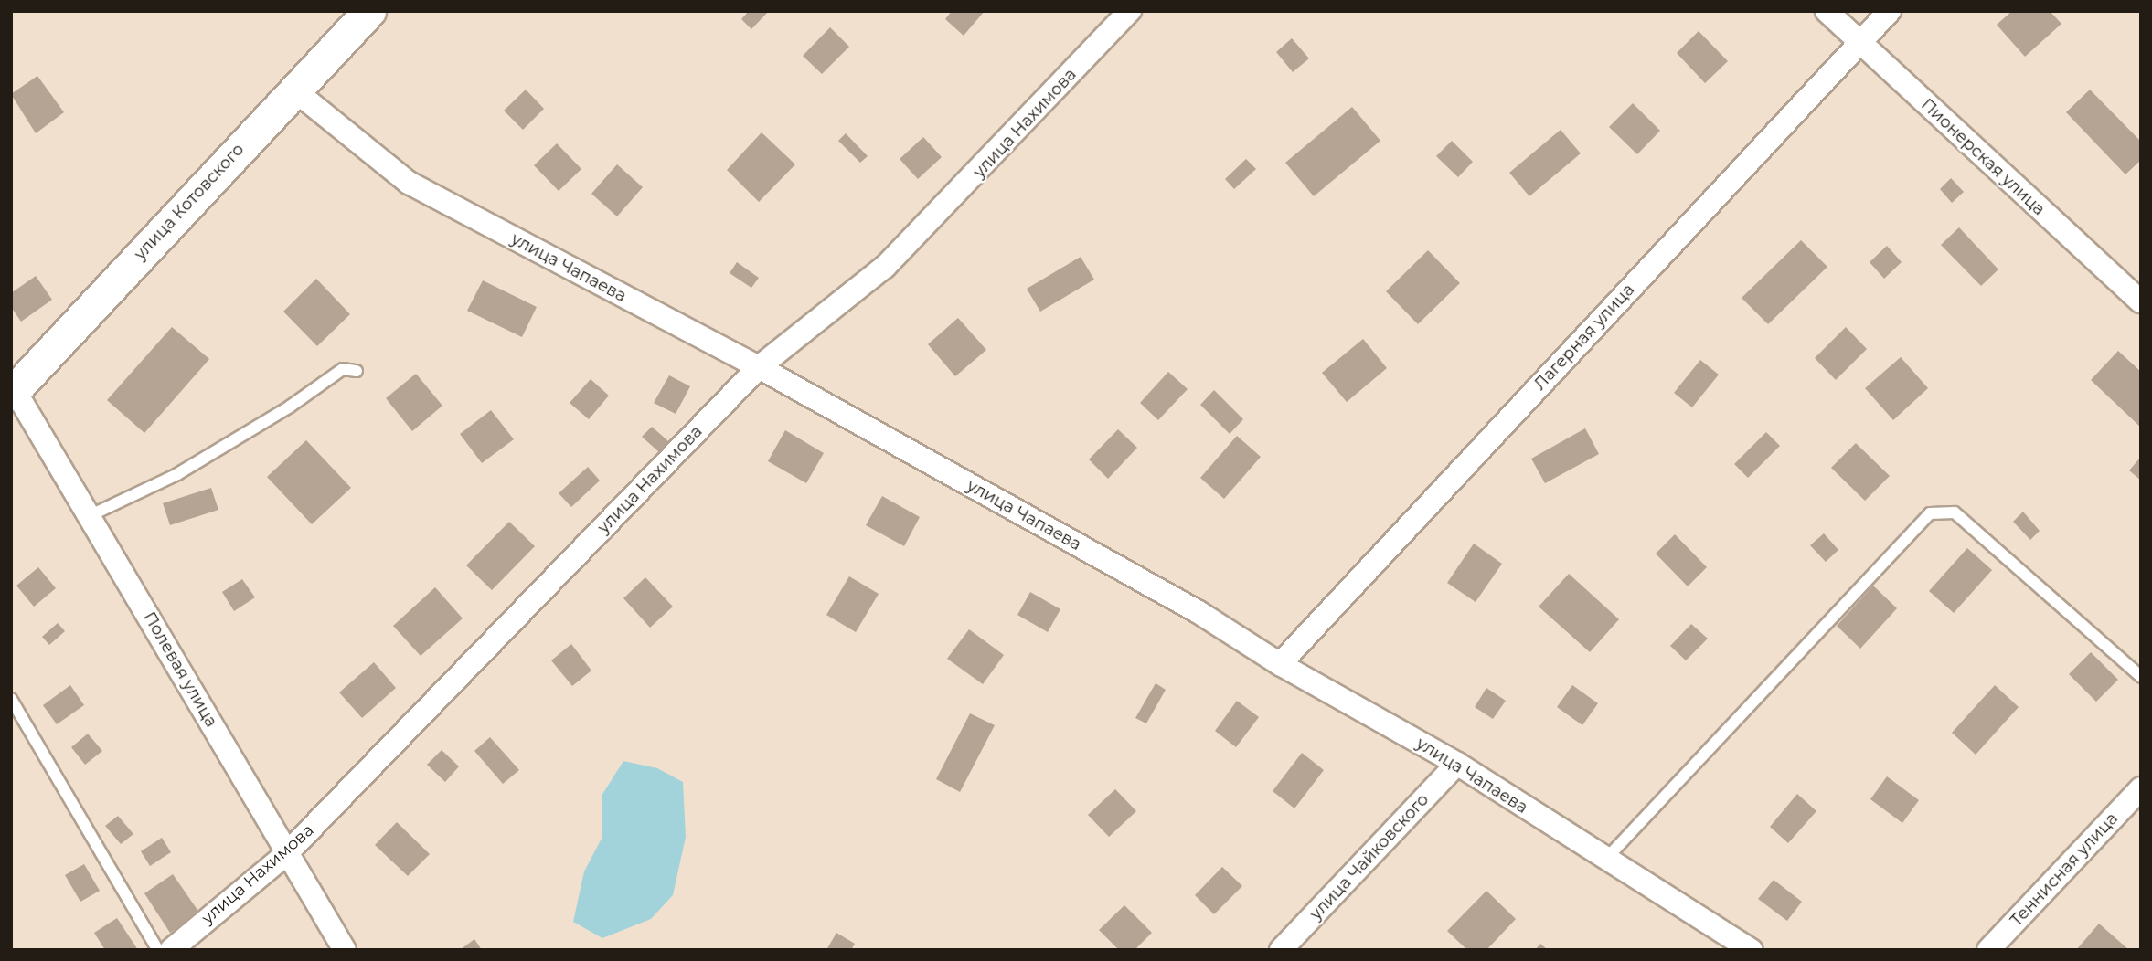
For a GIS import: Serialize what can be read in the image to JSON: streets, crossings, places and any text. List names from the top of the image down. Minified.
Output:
{"streets":{"main road":["улица Котовского"],"street":["улица Нахимова","Пионерская улица","улица Чапаева","Лагерная улица","Полевая улица","улица Чайковского","Теннисная улица"]},"crossings":[["улица Нахимова","улица Чапаева"],["улица Нахимова","Полевая улица"],["Пионерская улица","Лагерная улица"],["улица Котовского","улица Чапаева"],["улица Котовского","Полевая улица"],["улица Чапаева","Лагерная улица"],["улица Чапаева","улица Чайковского"]]}
